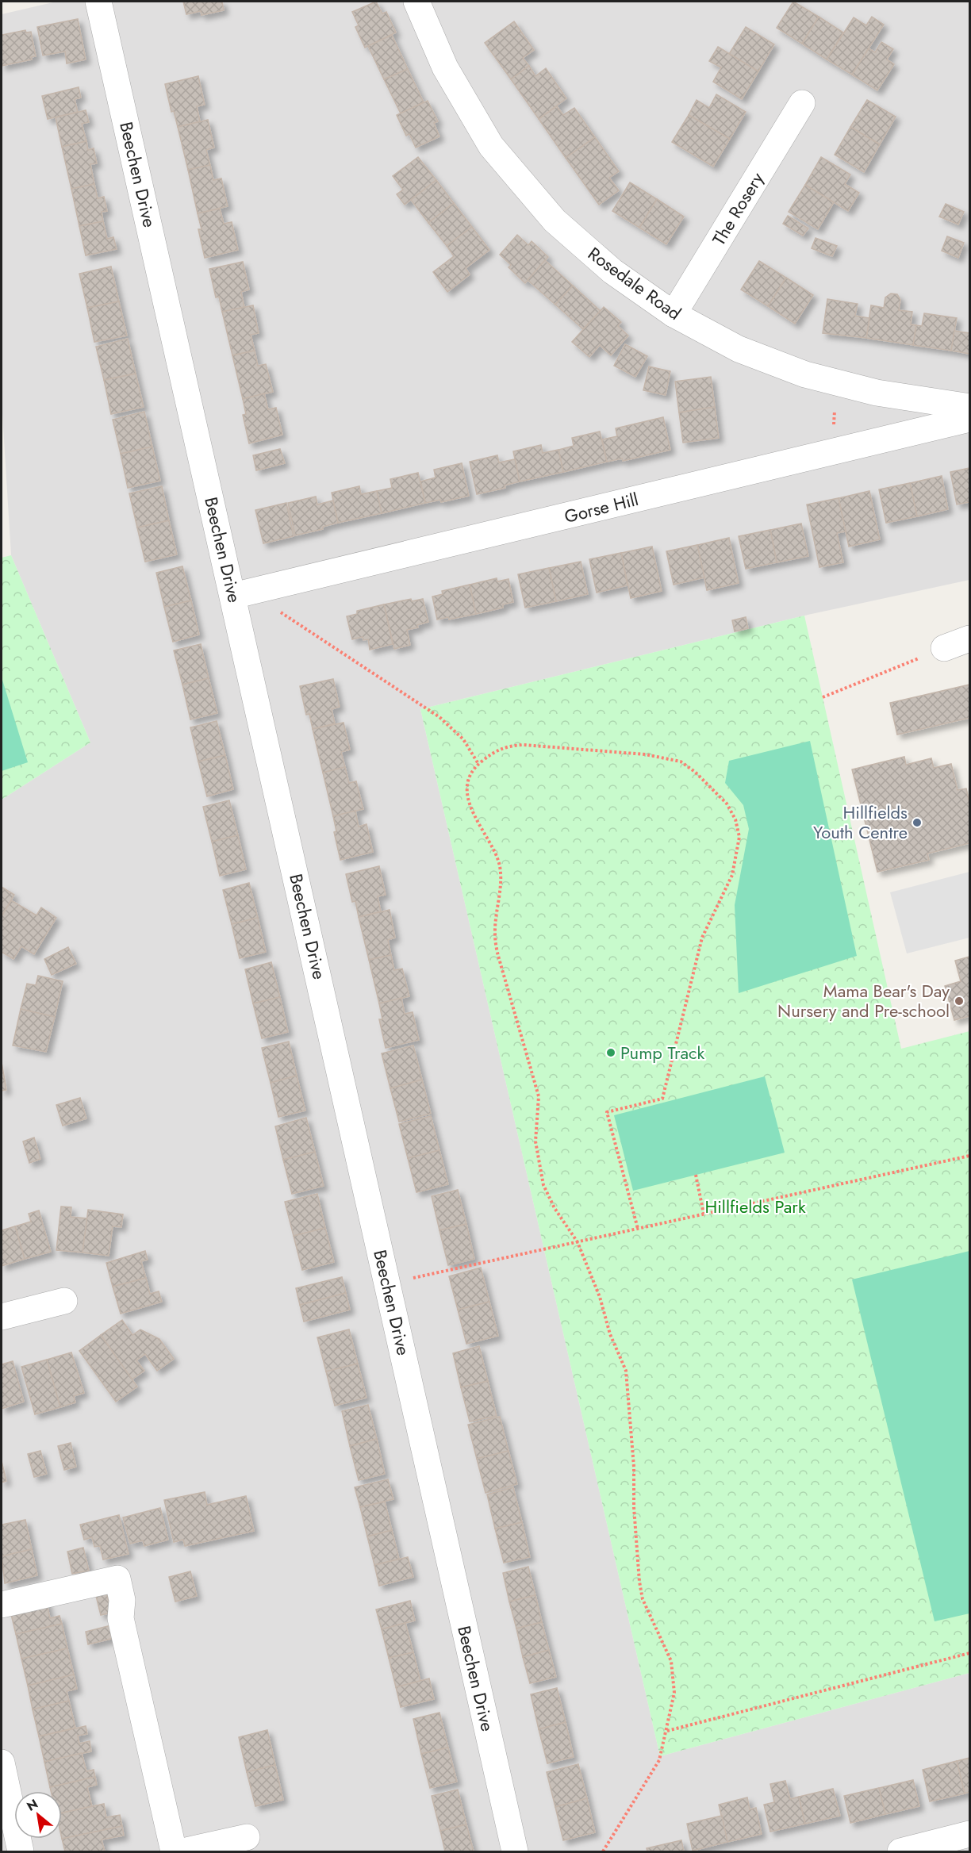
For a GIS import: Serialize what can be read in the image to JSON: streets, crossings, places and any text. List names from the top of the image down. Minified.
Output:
{"streets":{"street":["Beechen Drive","The Rosery","Rosedale Road","Gorse Hill"]},"crossings":[["Beechen Drive","Gorse Hill"],["The Rosery","Rosedale Road"]],"parks":["Hillfields Park"],"places":["Hillfields Youth Centre","Mama Bear's Day Nursery and Pre-school","Pump Track"],"north":"top left"}
